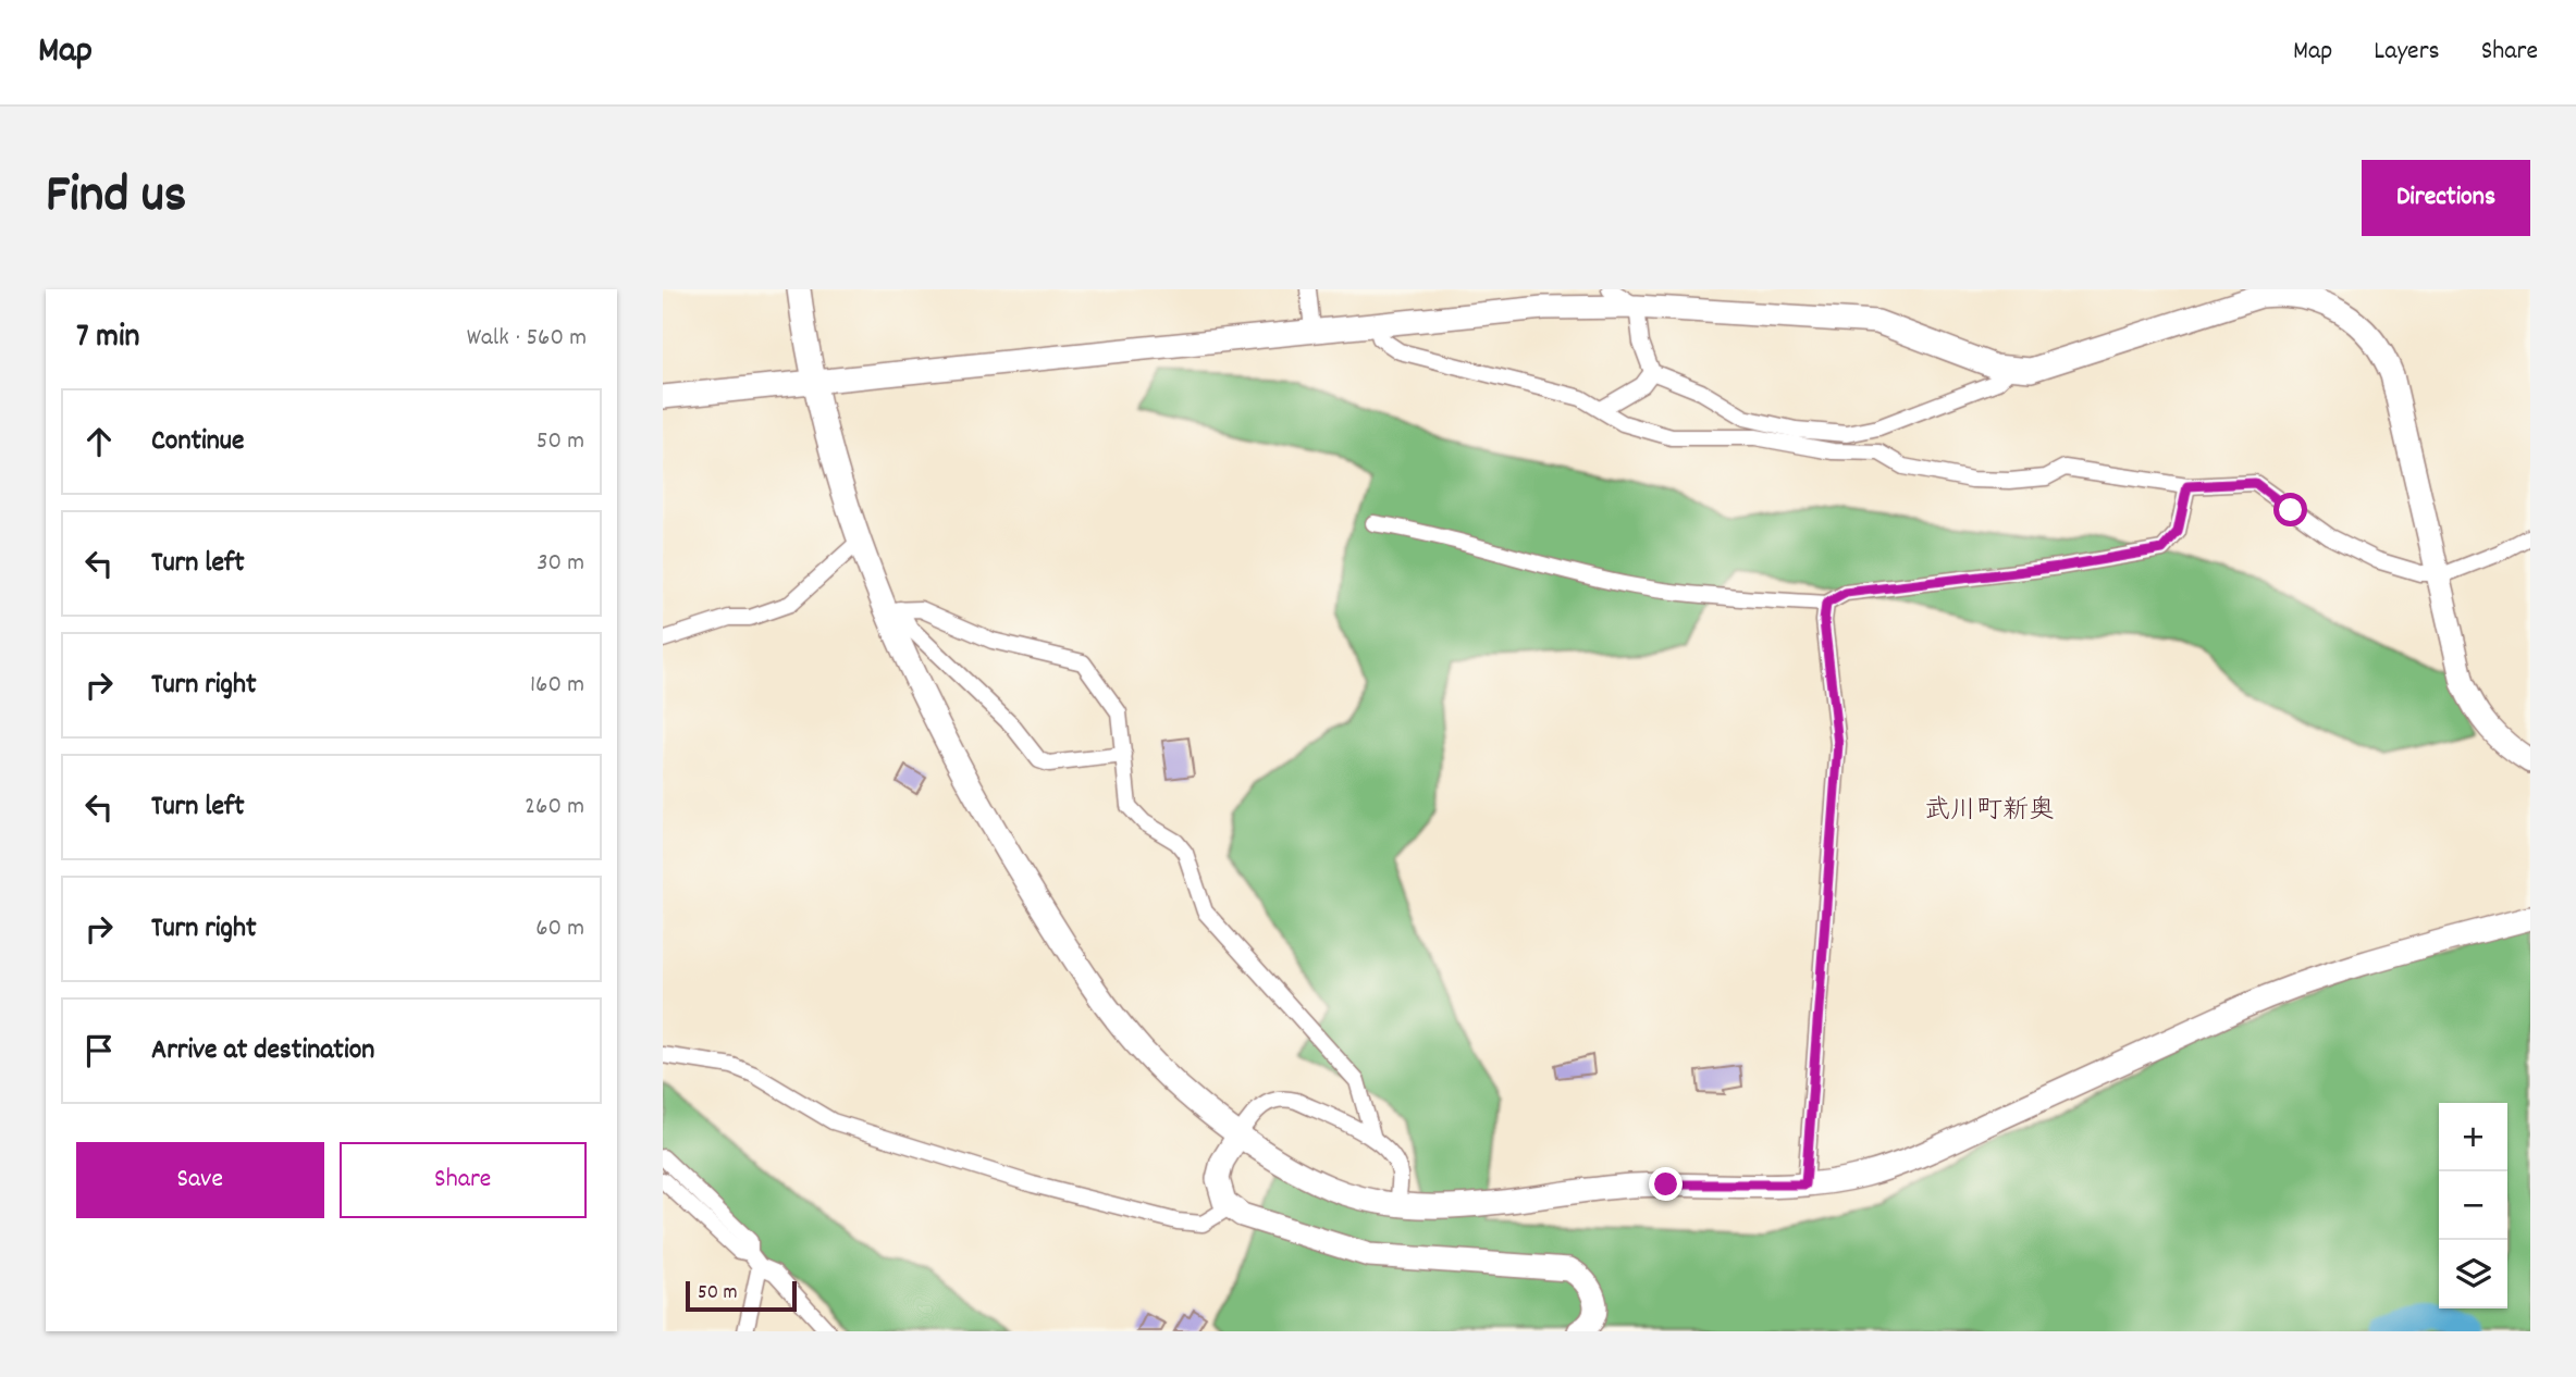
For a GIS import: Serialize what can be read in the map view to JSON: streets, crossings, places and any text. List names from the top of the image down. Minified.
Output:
{"districts":["武川町新奥"],"scale_bar":"50 m","page":{"header":"Map","nav":["Map","Layers","Share"],"title":"Find us","buttons":["Directions",["Save","Share"]],"heading":["7 min","Walk · 560 m"],"list":[["Continue","50 m"],["Turn left","30 m"],["Turn right","160 m"],["Turn left","260 m"],["Turn right","60 m"],"Arrive at destination"],"map_buttons":["+","−"],"scale":"50 m"}}
